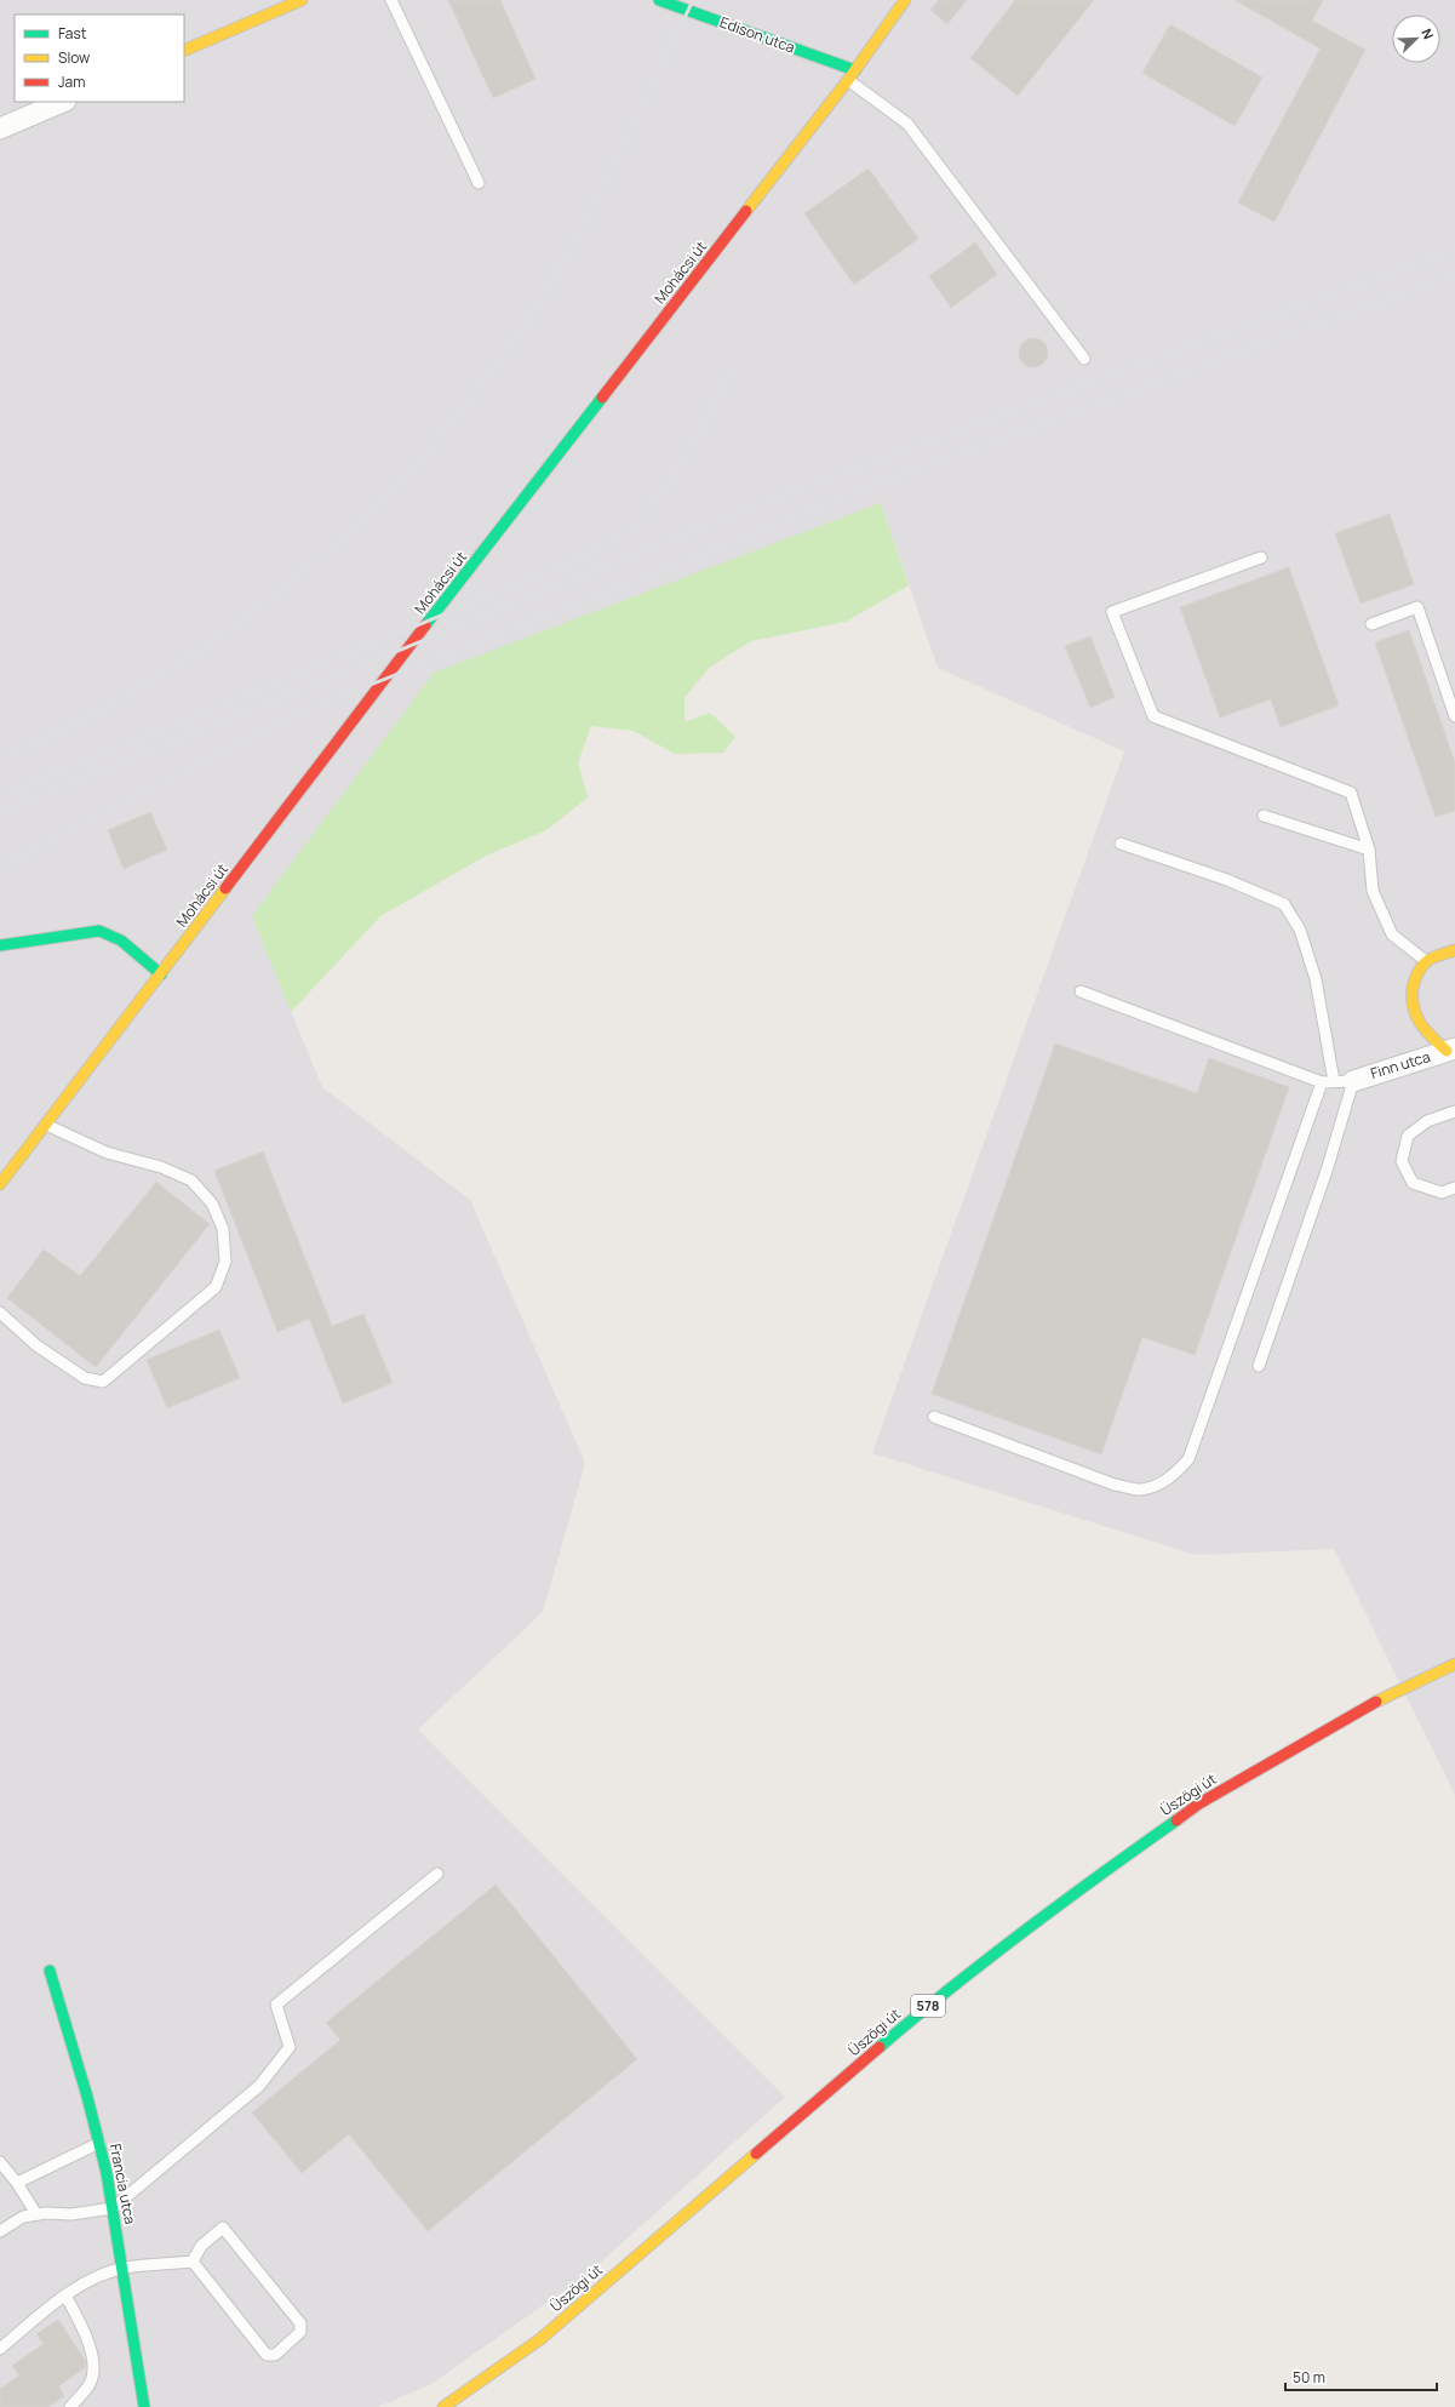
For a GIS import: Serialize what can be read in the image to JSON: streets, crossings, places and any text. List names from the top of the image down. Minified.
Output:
{"streets":{"main road":["Edison utca","Mohácsi út","Finn utca","Üszögi út","578","Francia utca"]},"crossings":[["Edison utca","Mohácsi út"]],"legend":["Fast","Slow","Jam"],"scale_bar":"50 m","north":"top right"}
